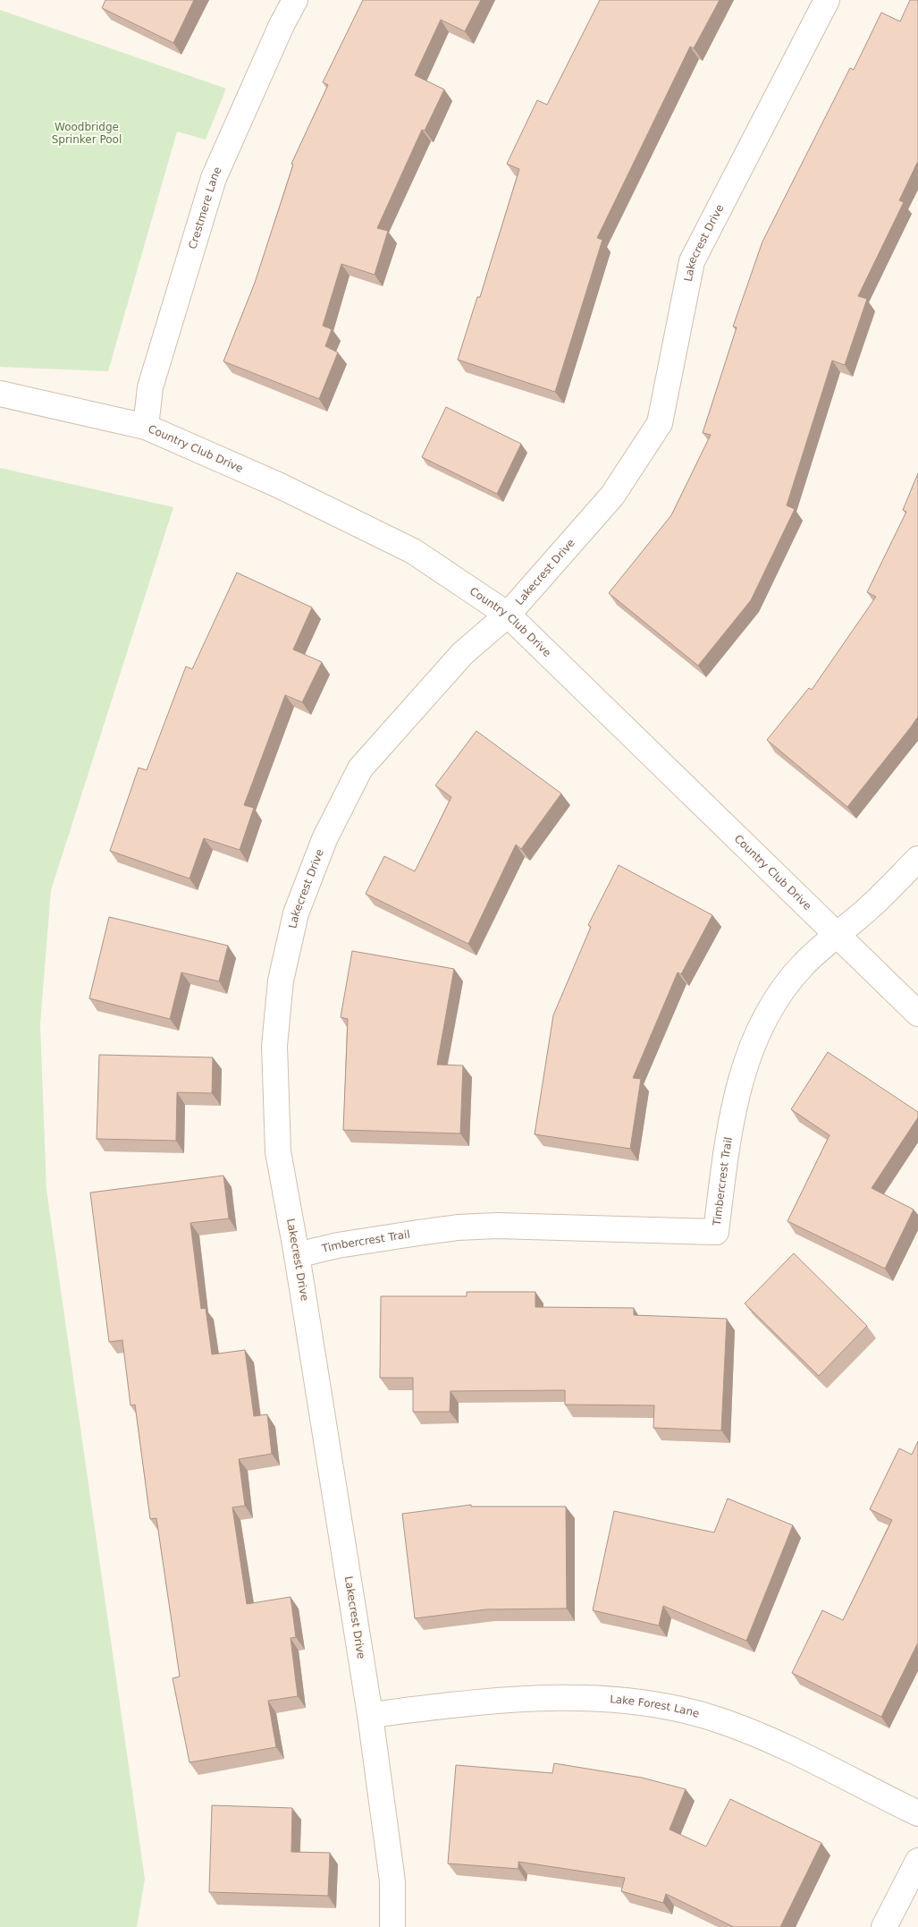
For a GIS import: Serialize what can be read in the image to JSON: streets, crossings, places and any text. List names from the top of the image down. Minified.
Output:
{"streets":{"street":["Crestmere Lane","Lakecrest Drive","Country Club Drive","Timbercrest Trail","Lake Forest Lane"]},"crossings":[["Crestmere Lane","Country Club Drive"],["Lakecrest Drive","Country Club Drive"],["Lakecrest Drive","Timbercrest Trail"],["Lakecrest Drive","Lake Forest Lane"],["Country Club Drive","Timbercrest Trail"]],"parks":["Woodbridge Sprinker Pool"]}
